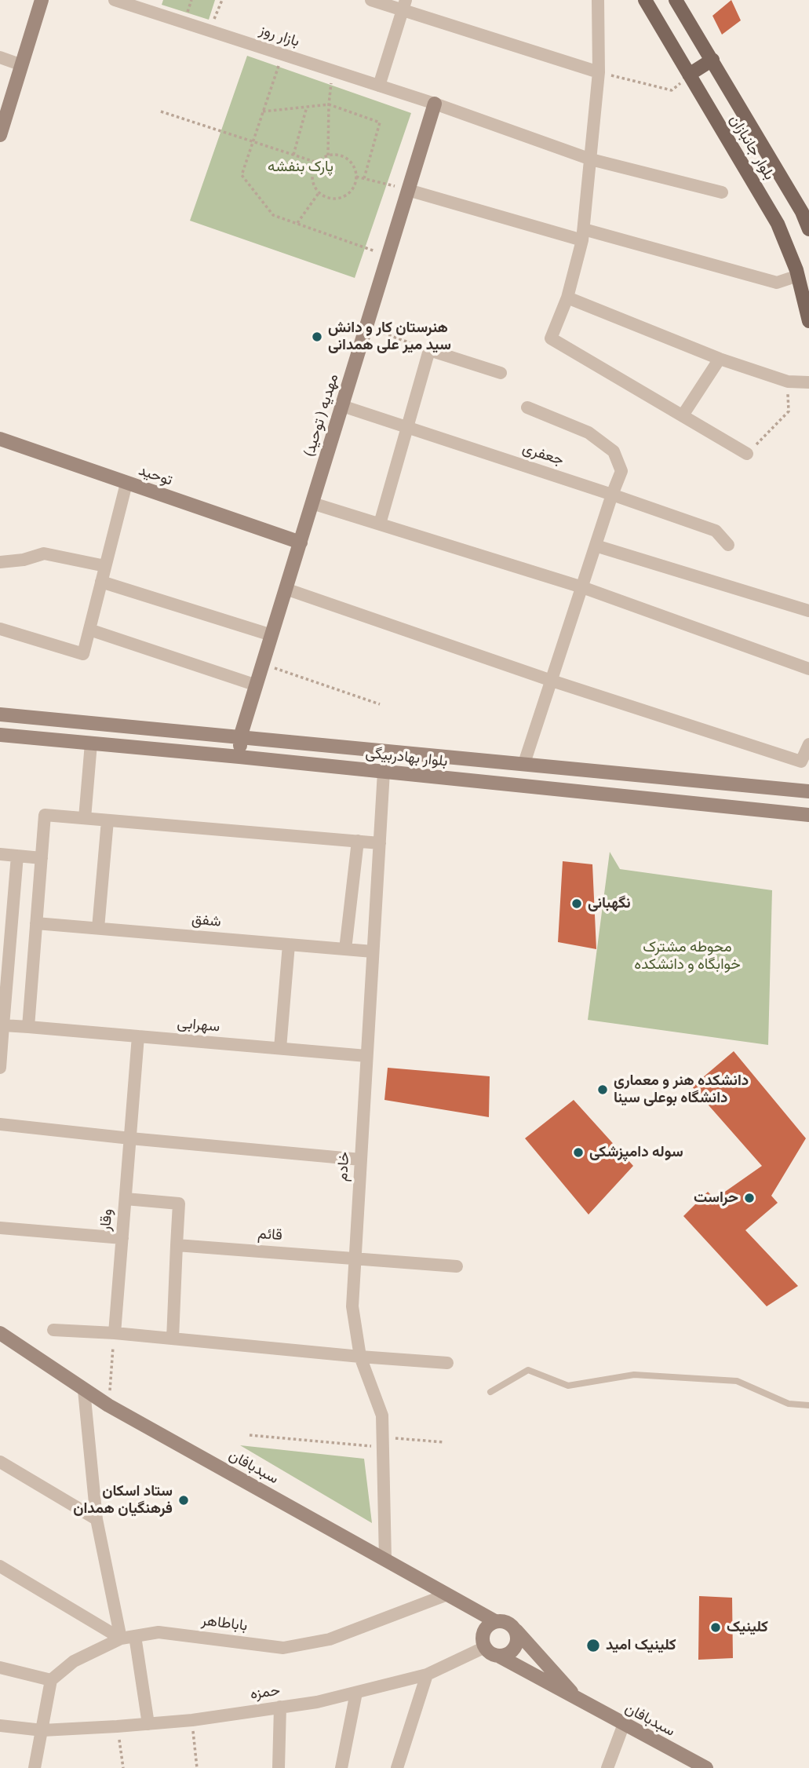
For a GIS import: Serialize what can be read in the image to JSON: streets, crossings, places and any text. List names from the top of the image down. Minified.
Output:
{"streets":{"main road":["بلوار جانبازان"],"street":["بازار روز","مهدیه ( توحید)","جعفری","توحید","بلوار بهادربیگی","شفق","سهرابی","خادم","وقار","قائم","سبدبافان","باباطاهر","حمزه"]},"crossings":[["بازار روز","مهدیه ( توحید)"],["مهدیه ( توحید)","جعفری"],["مهدیه ( توحید)","توحید"],["مهدیه ( توحید)","بلوار بهادربیگی"],["بلوار بهادربیگی","خادم"],["شفق","خادم"],["سهرابی","خادم"],["سهرابی","وقار"],["خادم","قائم"],["خادم","سبدبافان"],["سبدبافان","باباطاهر"],["سبدبافان","حمزه"]],"parks":["پارک بنفشه","محوطه مشترک خوابگاه و دانشکده"],"places":["هنرستان کار و دانش سید میر علی همدانی","نگهبانی","دانشکده هنر و معماری دانشگاه بوعلی سینا","سوله دامپزشکی","حراست","ستاد اسکان فرهنگیان همدان","کلینیک","کلینیک امید"]}
